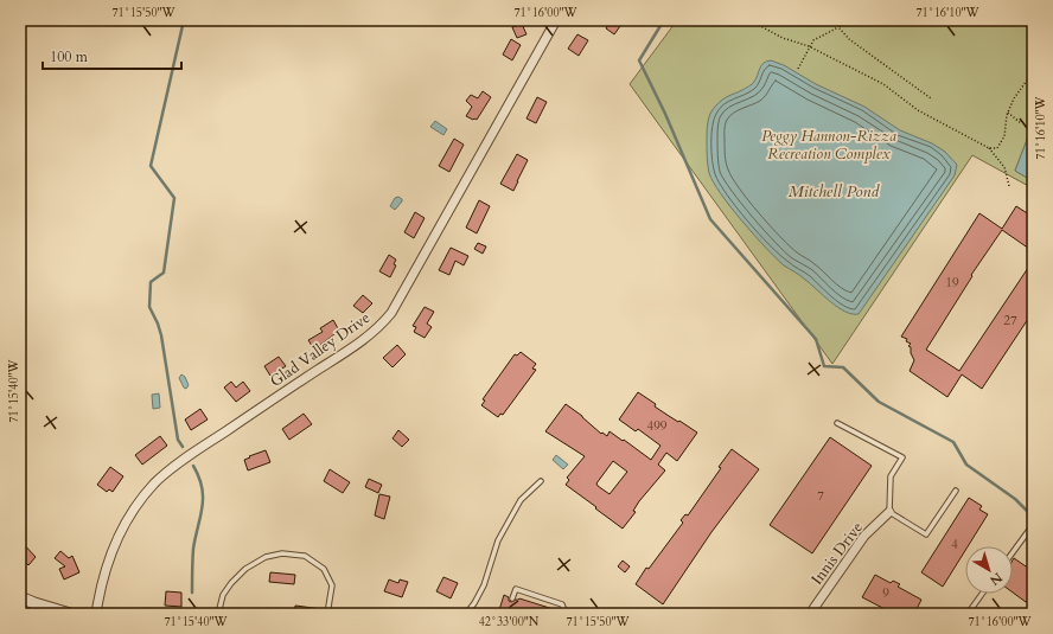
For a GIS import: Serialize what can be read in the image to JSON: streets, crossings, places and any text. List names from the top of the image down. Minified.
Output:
{"streets":{"street":["Glad Valley Drive","Innis Drive"]},"water":["Mitchell Pond"],"parks":["Peggy Hannon-Rizza Recreation Complex"],"house_numbers":["19","27","499","7","4","9"],"scale_bar":"100 m","north":"bottom right","coordinates":["71°15'50\"W","71°16'00\"W","71°16'10\"W","71°15'40\"W","42°33'00\"N"]}
